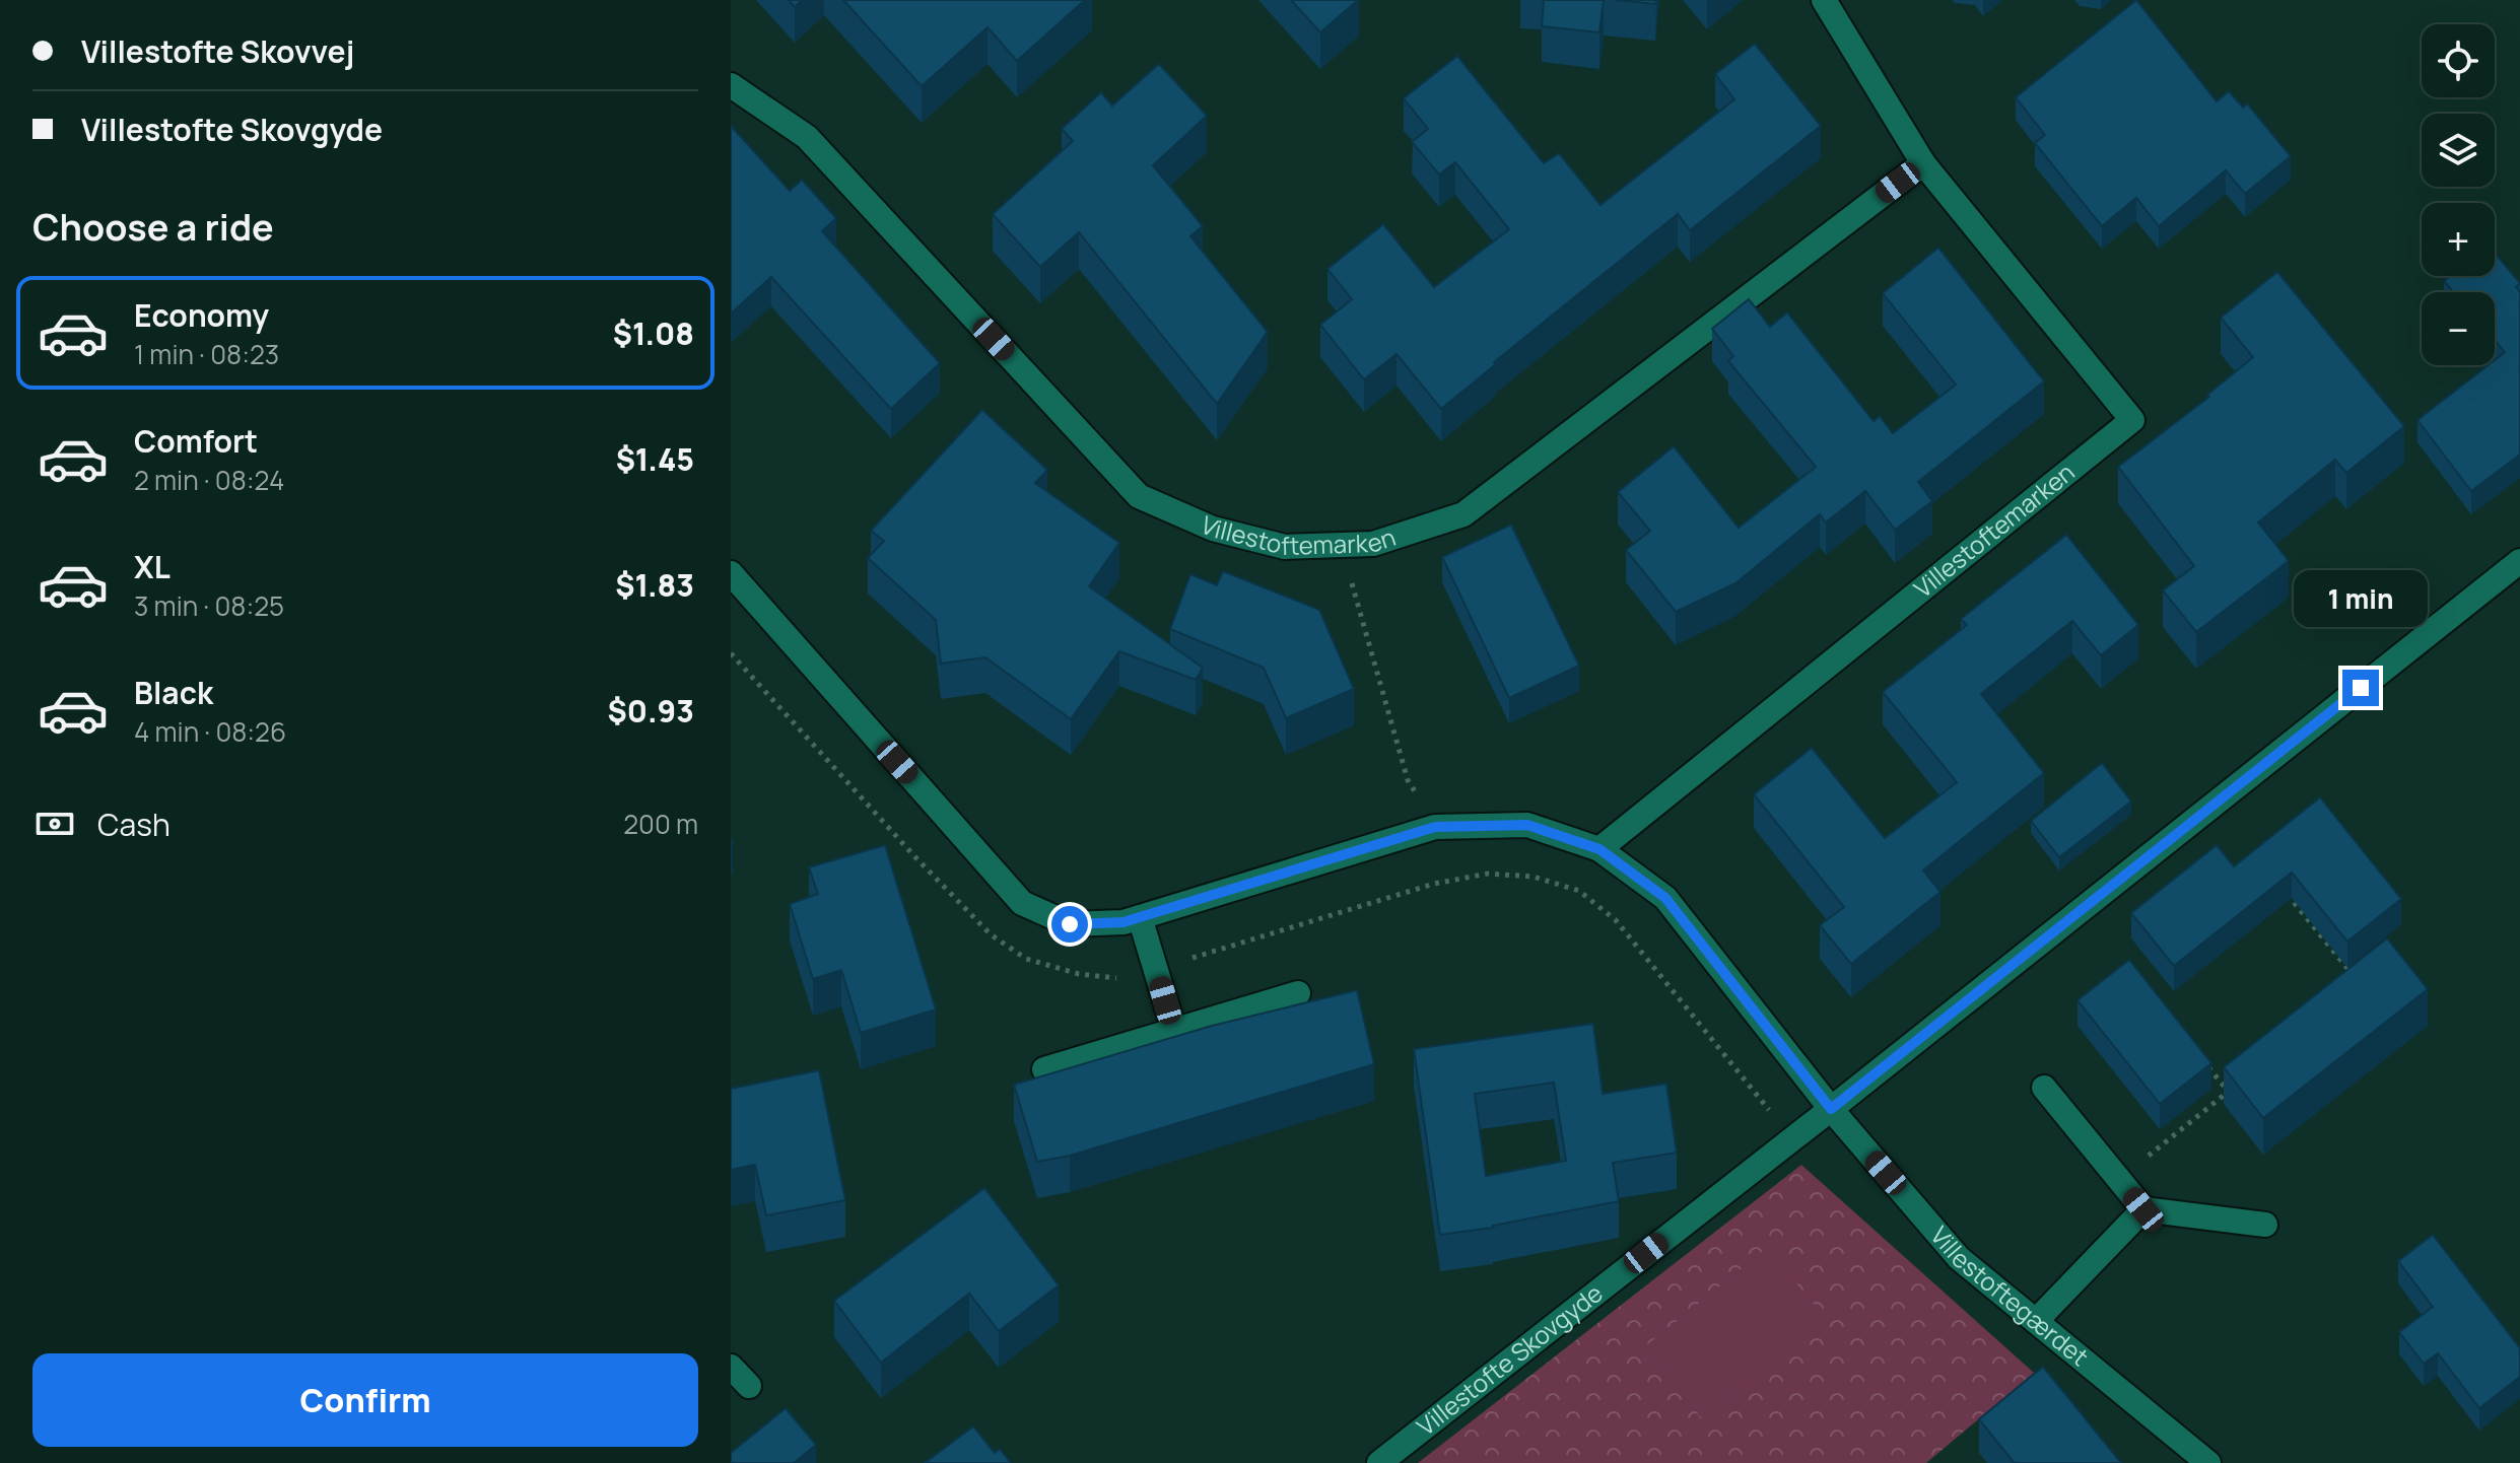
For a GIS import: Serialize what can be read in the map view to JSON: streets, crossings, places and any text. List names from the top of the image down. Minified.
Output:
{"streets":{"street":["Villestoftemarken","Villestoftegærdet","Villestofte Skovgyde"]},"crossings":[["Villestoftemarken","Villestoftegærdet"],["Villestoftegærdet","Villestofte Skovgyde"]],"page":{"banner":["Villestofte Skovvej","Villestofte Skovgyde"],"map_buttons":["+","−"],"heading":"Choose a ride","list":[{"name":"Economy","note":"1 min · 08:23","value":"$1.08"},{"name":"Comfort","note":"2 min · 08:24","value":"$1.45"},{"name":"XL","note":"3 min · 08:25","value":"$1.83"},{"name":"Black","note":"4 min · 08:26","value":"$0.93"}],"bubble":"1 min","pay":["Cash","200 m"],"buttons":"Confirm"}}
